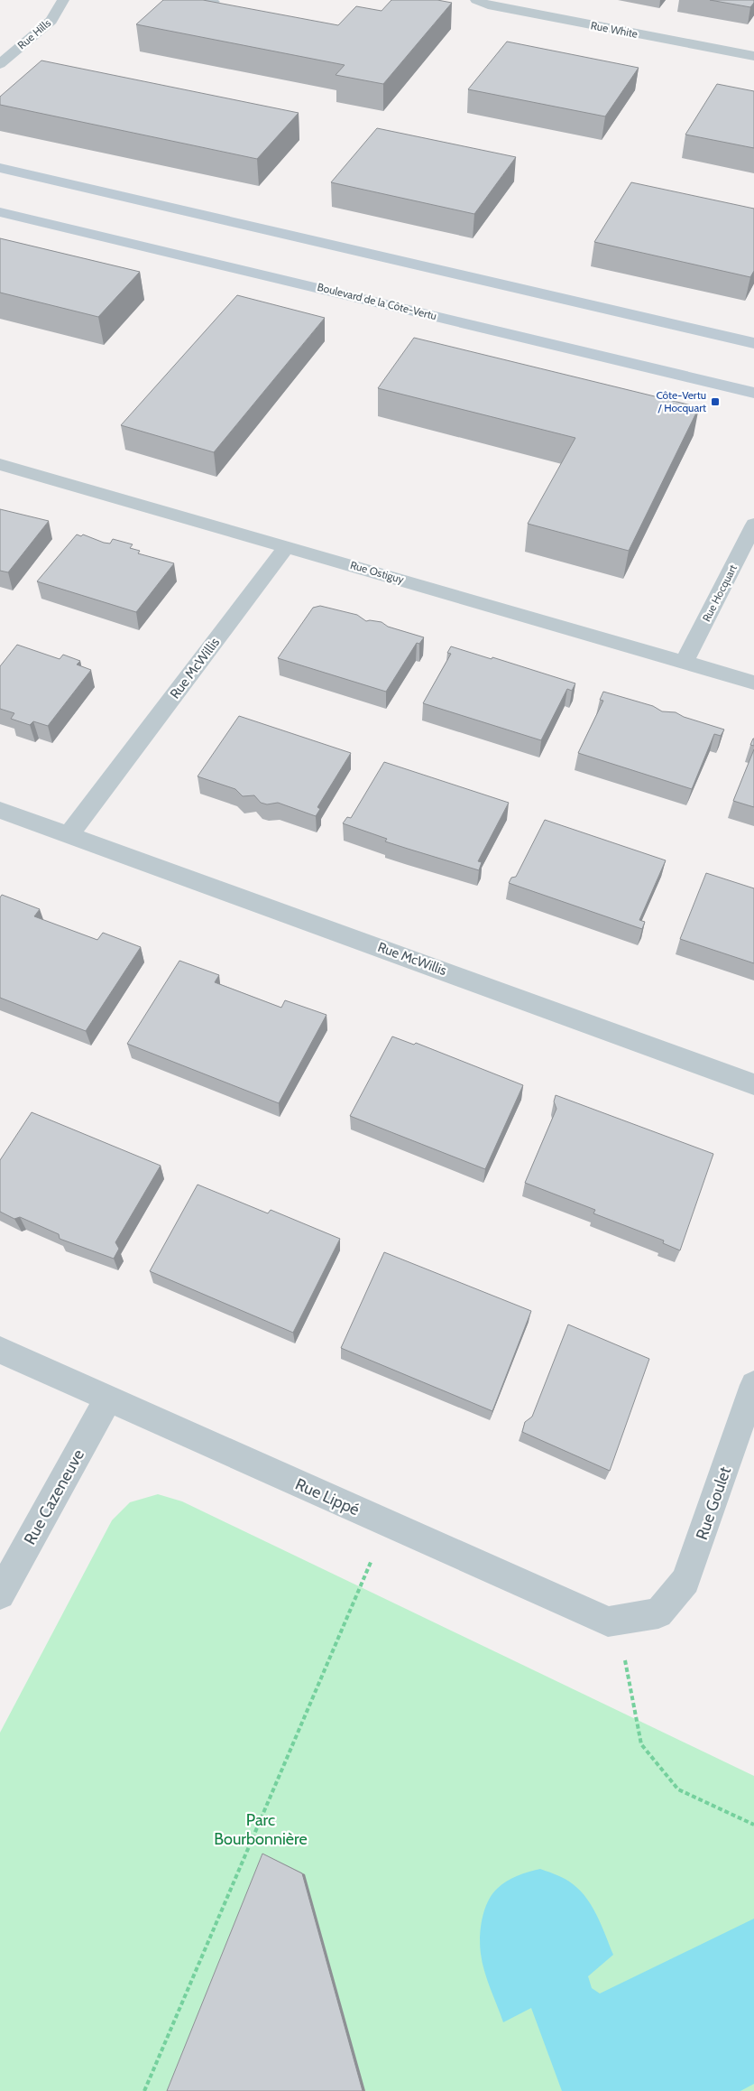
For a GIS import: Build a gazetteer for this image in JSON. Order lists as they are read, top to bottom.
{
  "streets": {
    "main road": ["Boulevard de la Côte-Vertu"],
    "street": [
      "Rue White",
      "Rue Hills",
      "Rue Ostiguy",
      "Rue Hocquart",
      "Rue McWillis",
      "Rue Cazeneuve",
      "Rue Lippé",
      "Rue Goulet"
    ]
  },
  "crossings": [
    ["Rue Ostiguy", "Rue Hocquart"],
    ["Rue Ostiguy", "Rue McWillis"],
    ["Rue Cazeneuve", "Rue Lippé"],
    ["Rue Lippé", "Rue Goulet"]
  ],
  "parks": ["Parc Bourbonnière"],
  "places": {
    "transit": ["Côte-Vertu / Hocquart"]
  }
}
